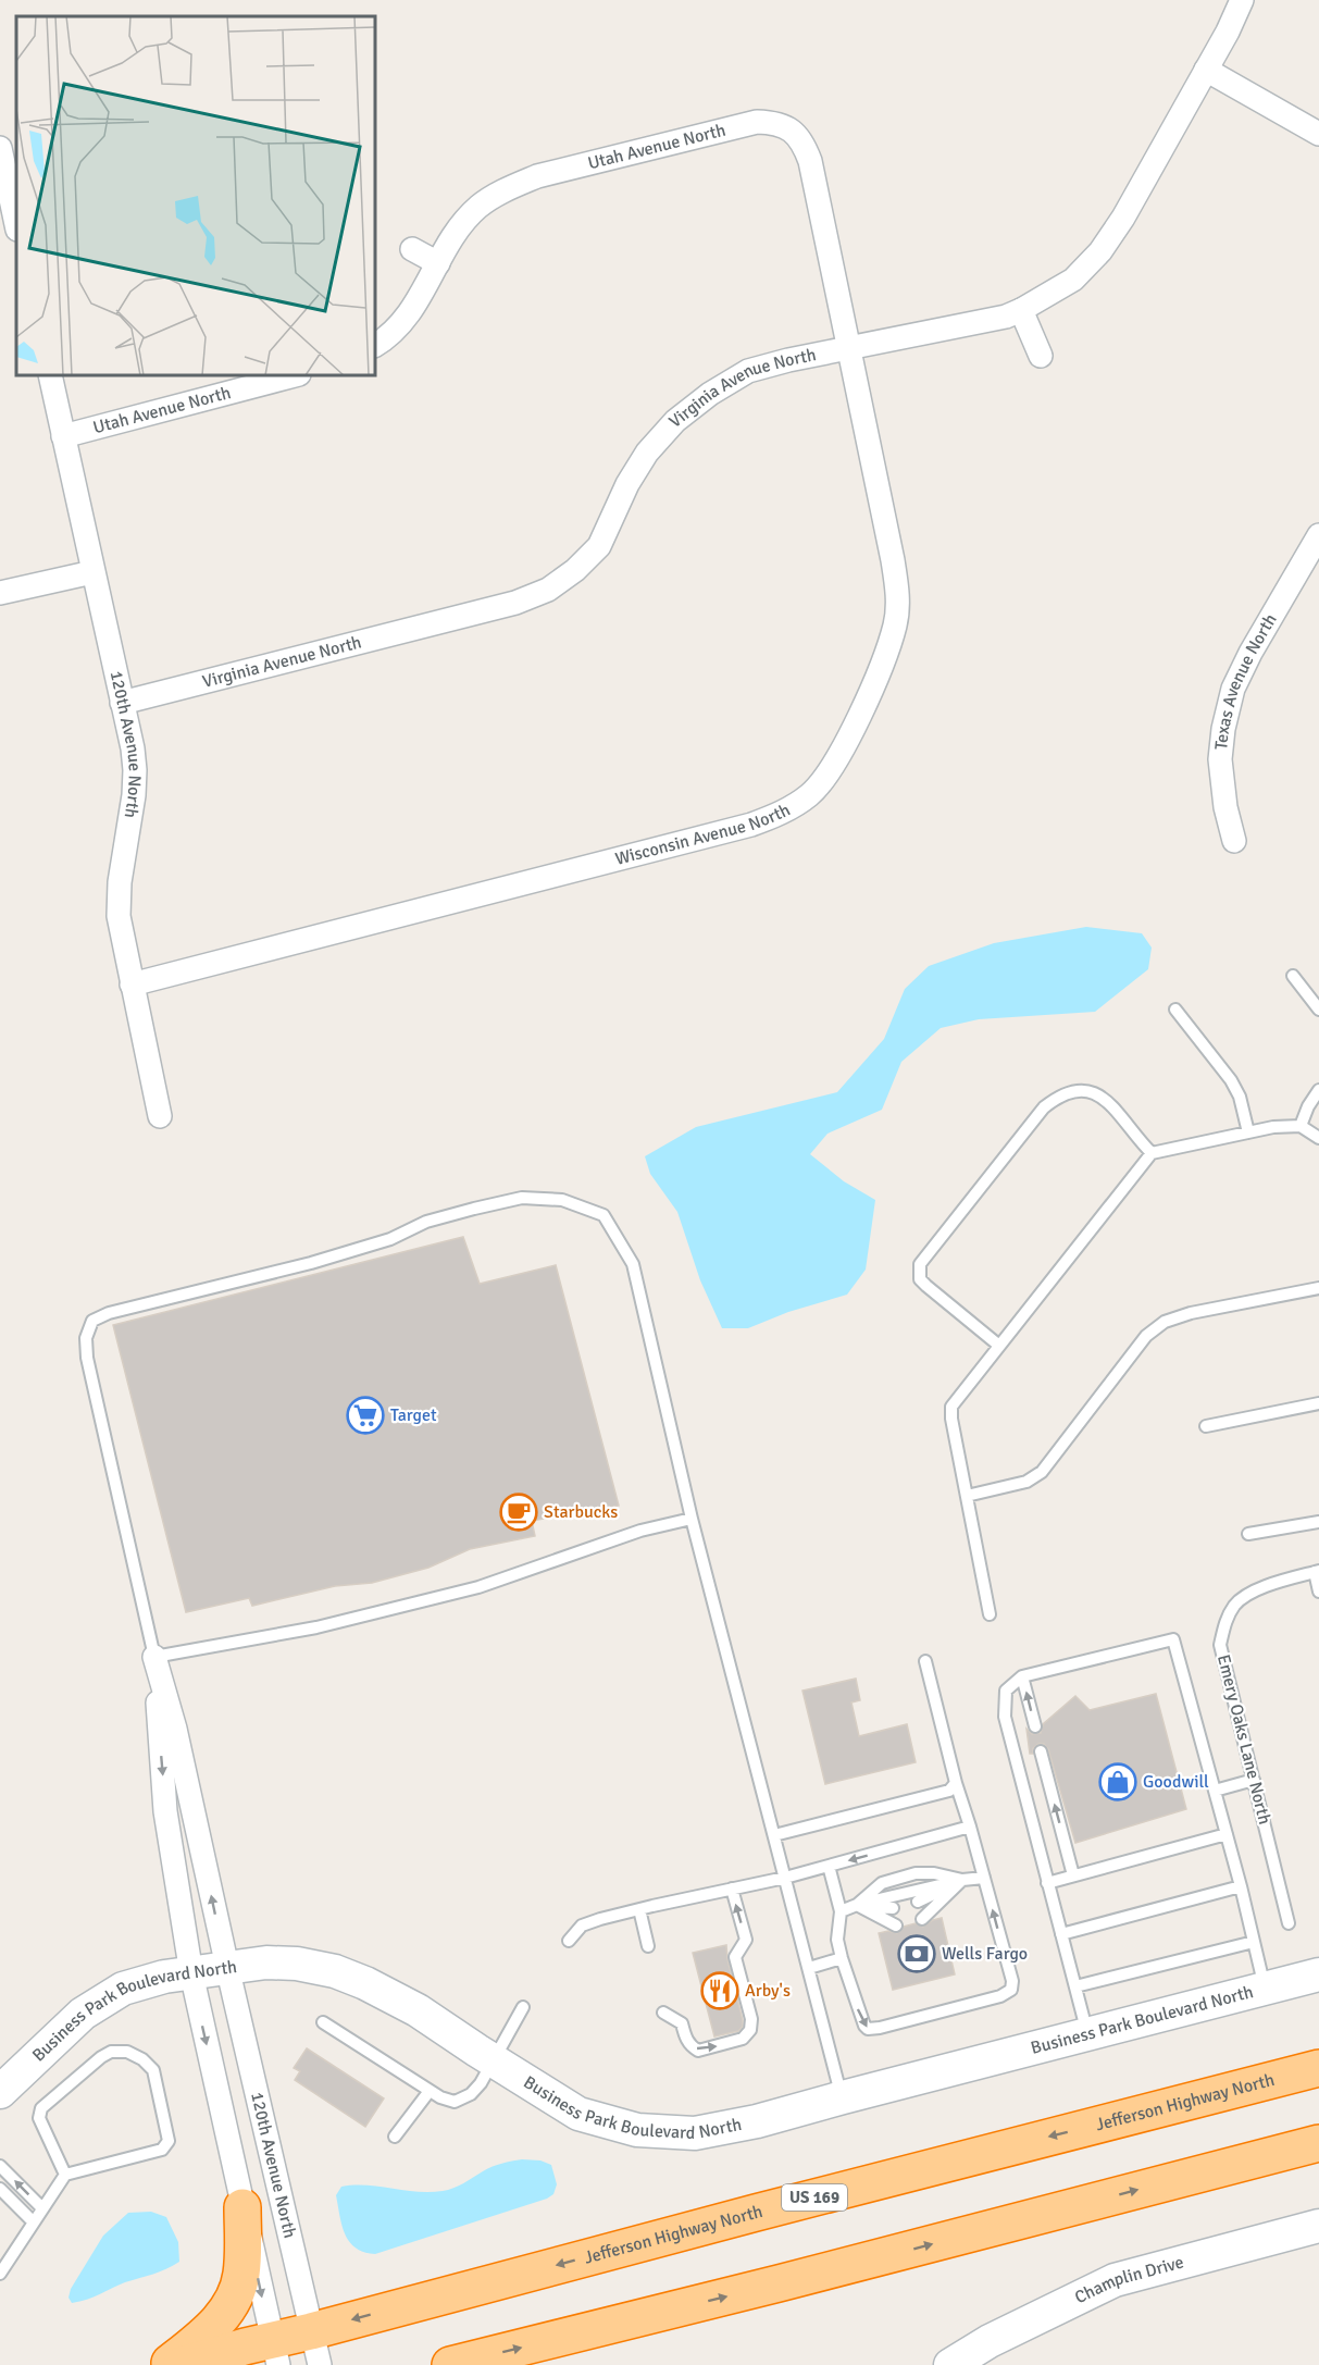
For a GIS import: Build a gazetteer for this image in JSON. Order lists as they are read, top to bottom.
{
  "streets": {
    "highway": ["Jefferson Highway North", "US 169"],
    "street": [
      "Utah Avenue North",
      "Virginia Avenue North",
      "Texas Avenue North",
      "120th Avenue North",
      "Wisconsin Avenue North",
      "Business Park Boulevard North",
      "Champlin Drive"
    ],
    "lane": ["Emery Oaks Lane North"]
  },
  "crossings": [
    ["Utah Avenue North", "Virginia Avenue North"],
    ["Utah Avenue North", "120th Avenue North"],
    ["Utah Avenue North", "Wisconsin Avenue North"],
    ["Virginia Avenue North", "120th Avenue North"],
    ["Virginia Avenue North", "Wisconsin Avenue North"],
    ["120th Avenue North", "Wisconsin Avenue North"],
    ["120th Avenue North", "Business Park Boulevard North"],
    ["120th Avenue North", "Jefferson Highway North"]
  ],
  "places": {
    "supermarket": ["Target"],
    "cafe": ["Starbucks"],
    "shop": ["Goodwill"],
    "bank": ["Wells Fargo"],
    "restaurant": ["Arby's"]
  }
}
